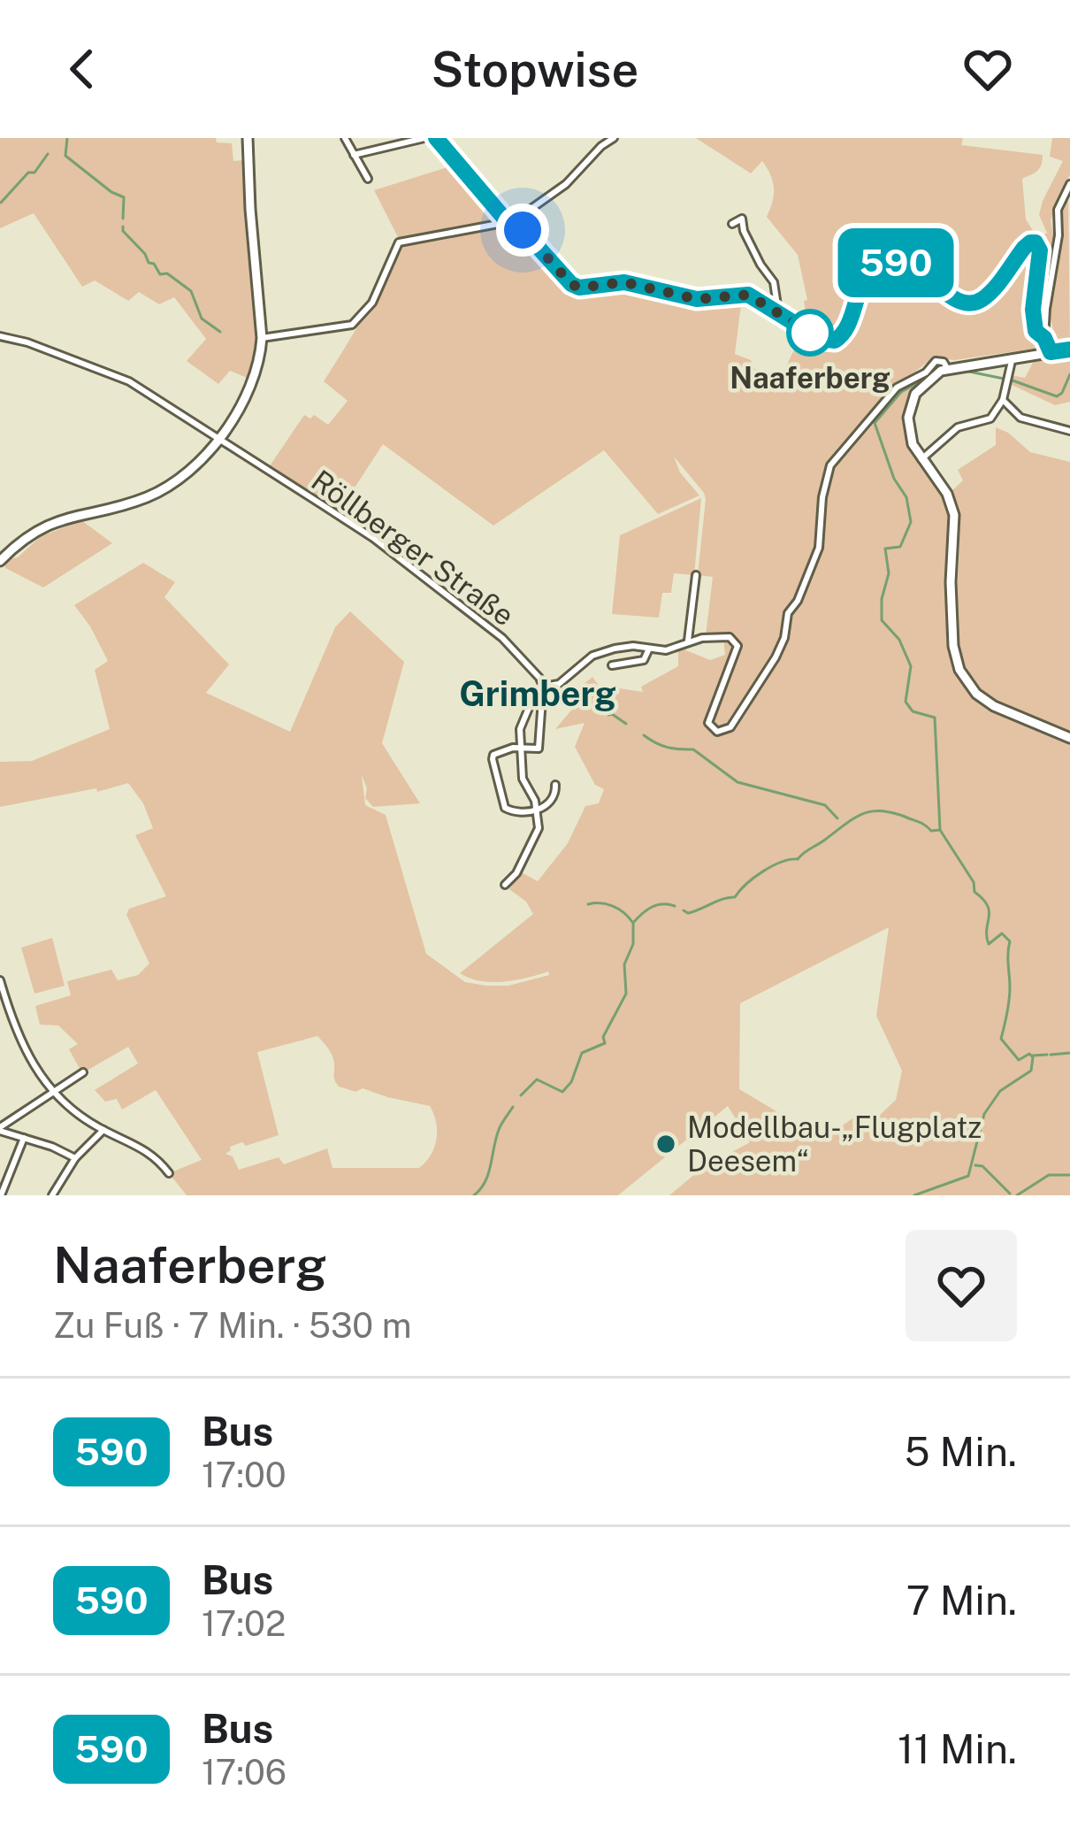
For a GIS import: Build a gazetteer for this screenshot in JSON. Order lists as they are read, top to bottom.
{
  "streets": {
    "street": ["Röllberger Straße"]
  },
  "districts": ["Grimberg"],
  "places": ["Naaferberg", "Modellbau-„Flugplatz Deesem“"],
  "lines": ["bus line 590"],
  "page": {
    "header": "Stopwise",
    "on_map": "590",
    "heading": ["Naaferberg", "Zu Fuß · 7 Min. · 530 m"],
    "list": [
      {
        "mark": "590",
        "name": "Bus",
        "note": "17:00",
        "value": "5 Min."
      },
      {
        "mark": "590",
        "name": "Bus",
        "note": "17:02",
        "value": "7 Min."
      },
      {
        "mark": "590",
        "name": "Bus",
        "note": "17:06",
        "value": "11 Min."
      }
    ]
  }
}
